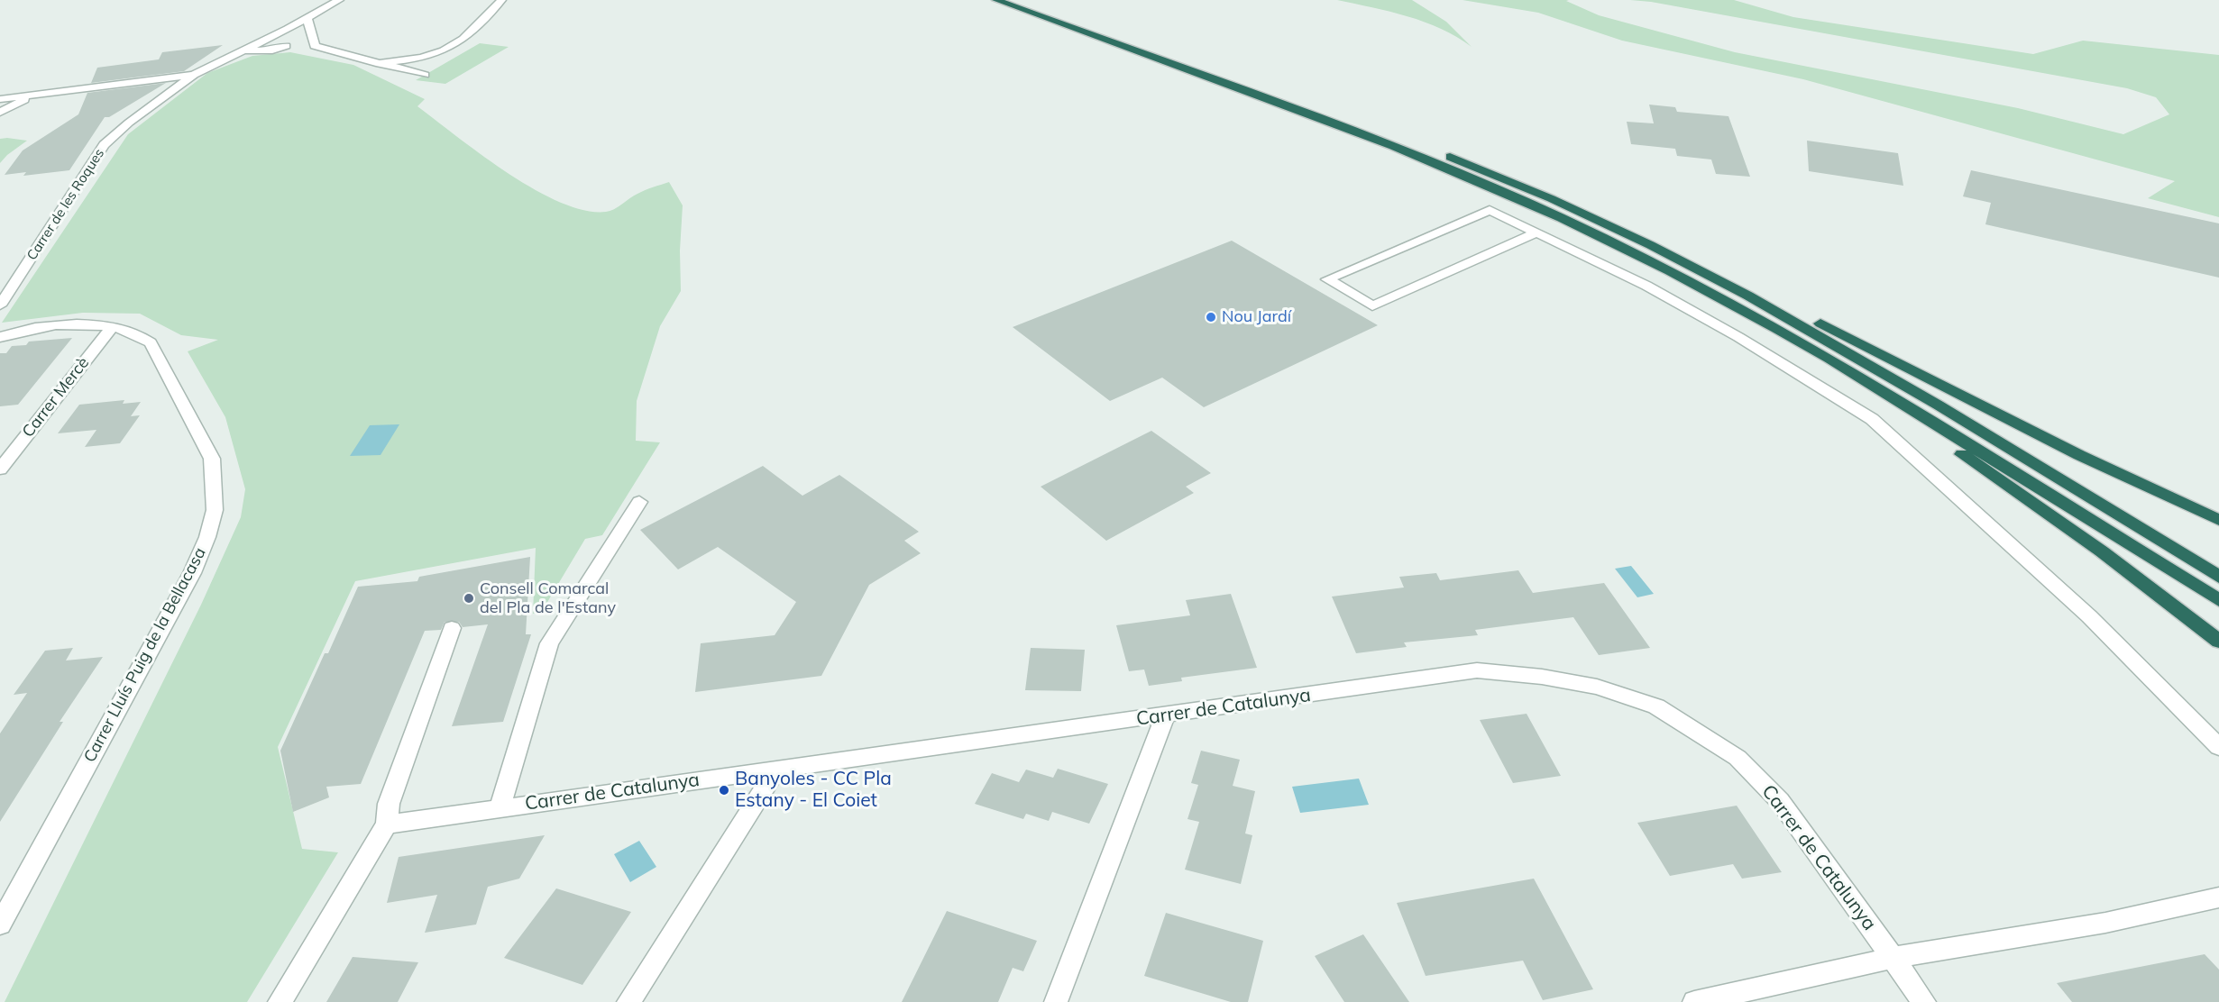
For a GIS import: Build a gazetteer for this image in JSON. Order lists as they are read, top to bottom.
{
  "streets": {
    "street": [
      "Carrer de les Roques",
      "Carrer Mercè",
      "Carrer Lluís Puig de la Bellacasa",
      "Carrer de Catalunya"
    ]
  },
  "crossings": [
    ["Carrer Mercè", "Carrer Lluís Puig de la Bellacasa"]
  ],
  "places": ["Nou Jardí", "Consell Comarcal del Pla de l'Estany", "Banyoles - CC Pla Estany - El Coiet"]
}
